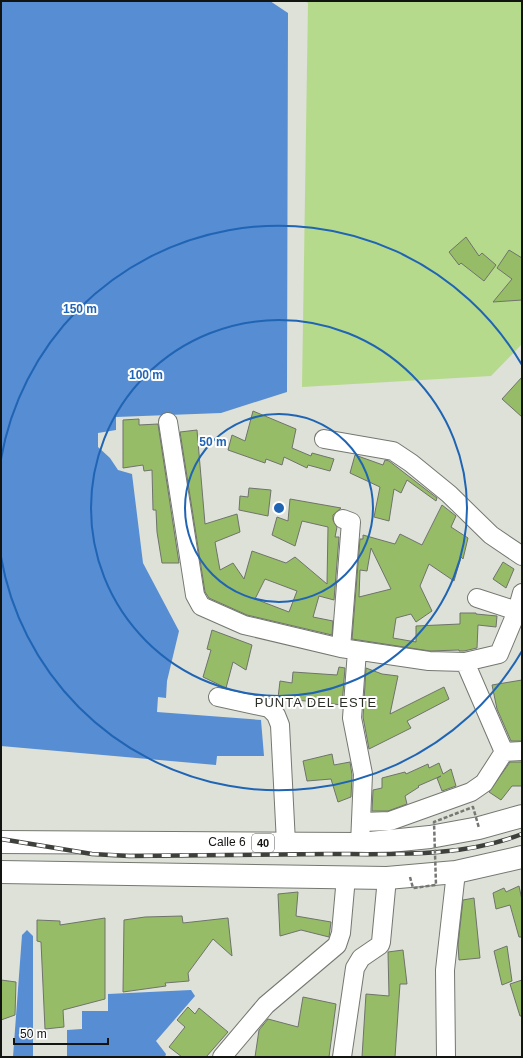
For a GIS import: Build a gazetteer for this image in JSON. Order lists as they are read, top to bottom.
{
  "streets": {
    "highway": ["Calle 6", "40"]
  },
  "districts": ["PUNTA DEL ESTE"],
  "scale_bar": "50 m",
  "rings": ["150 m", "100 m", "50 m"]
}
